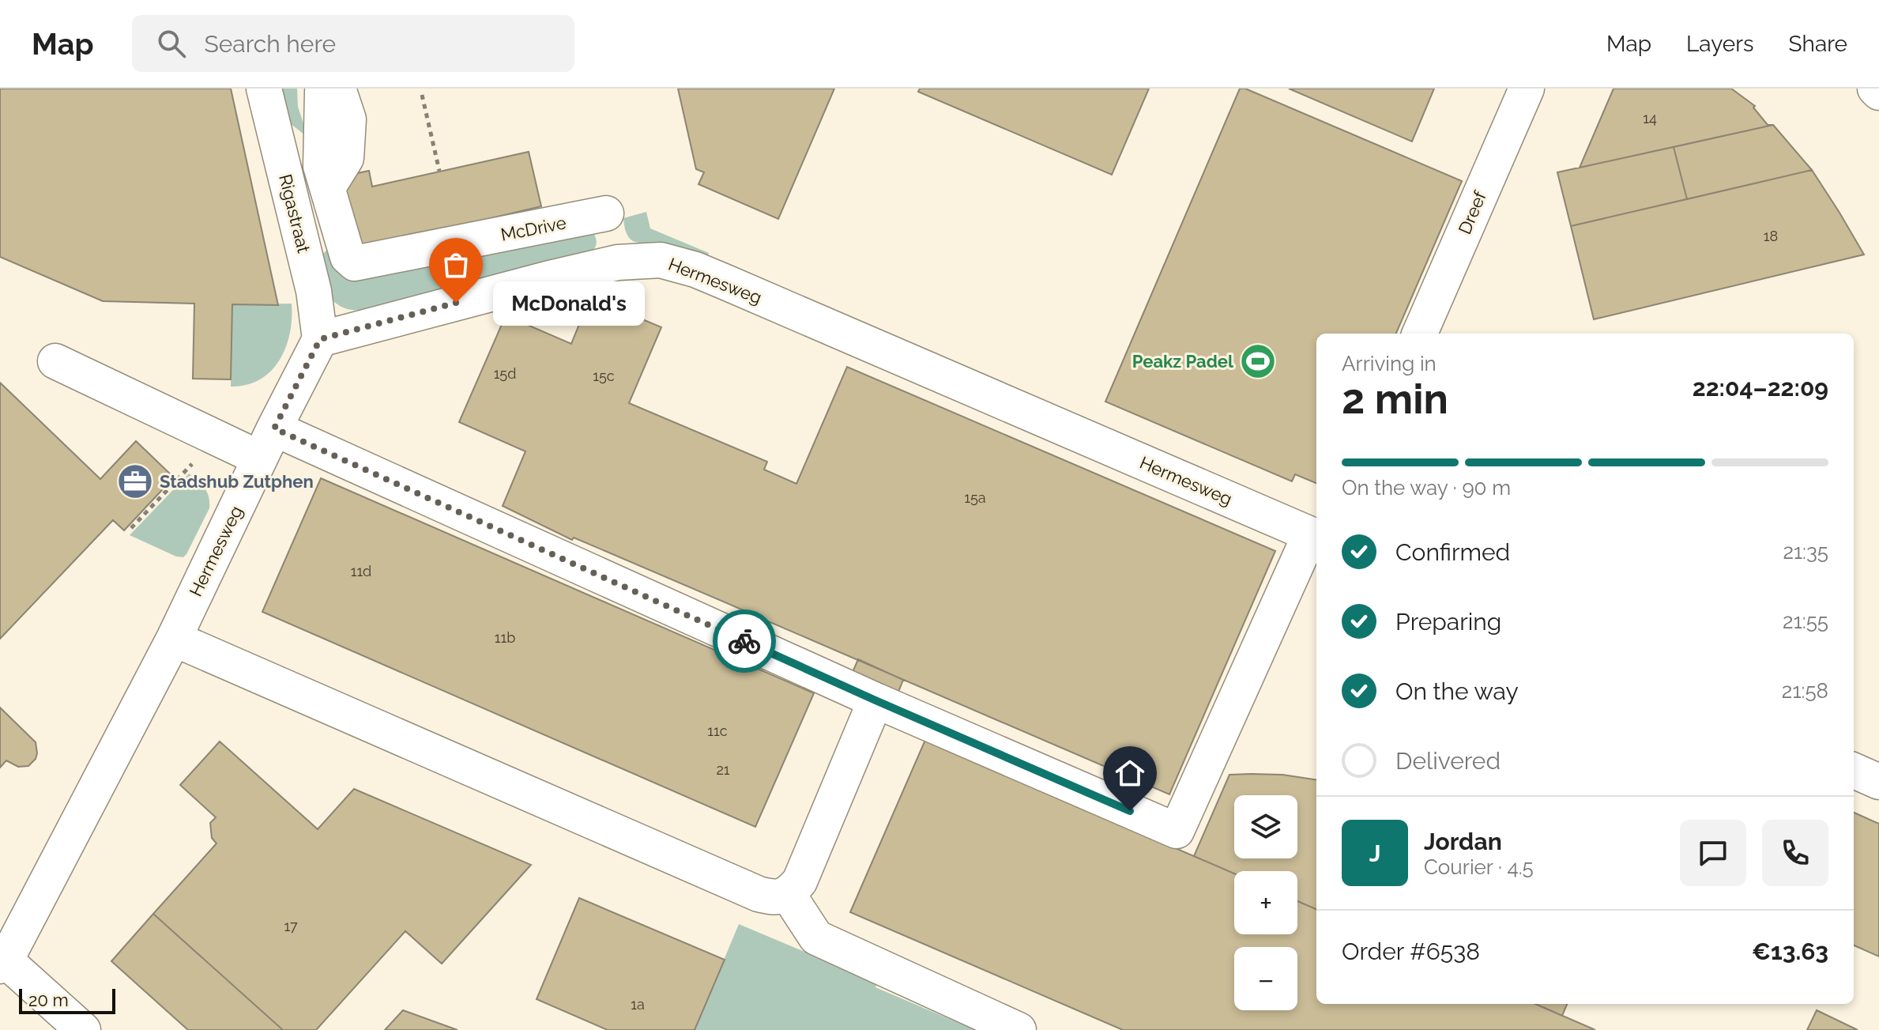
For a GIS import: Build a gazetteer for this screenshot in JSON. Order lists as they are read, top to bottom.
{
  "streets": {
    "street": [
      "Dreef",
      "Rigastraat",
      "McDrive",
      "Hermesweg"
    ]
  },
  "crossings": [
    ["Rigastraat", "Hermesweg"]
  ],
  "places": {
    "other": ["McDonald's"],
    "sports": ["Peakz Padel"],
    "office": ["Stadshub Zutphen"]
  },
  "house_numbers": [
    "14",
    "18",
    "15d",
    "15c",
    "15a",
    "11d",
    "11b",
    "11c",
    "21",
    "17",
    "1a"
  ],
  "scale_bar": "20 m",
  "page": {
    "header": "Map",
    "search": "Search here",
    "nav": ["Map", "Layers", "Share"],
    "bubble": "McDonald's",
    "heading": ["2 min", "Arriving in", "22:04–22:09"],
    "panel": [
      "Jordan",
      "Courier · 4.5",
      "Order #6538",
      "€13.63"
    ],
    "bar": "On the way · 90 m",
    "list": [
      ["Confirmed", "21:35"],
      ["Preparing", "21:55"],
      ["On the way", "21:58"],
      "Delivered"
    ],
    "map_buttons": ["+", "−"],
    "round": "J",
    "scale": "20 m"
  }
}
